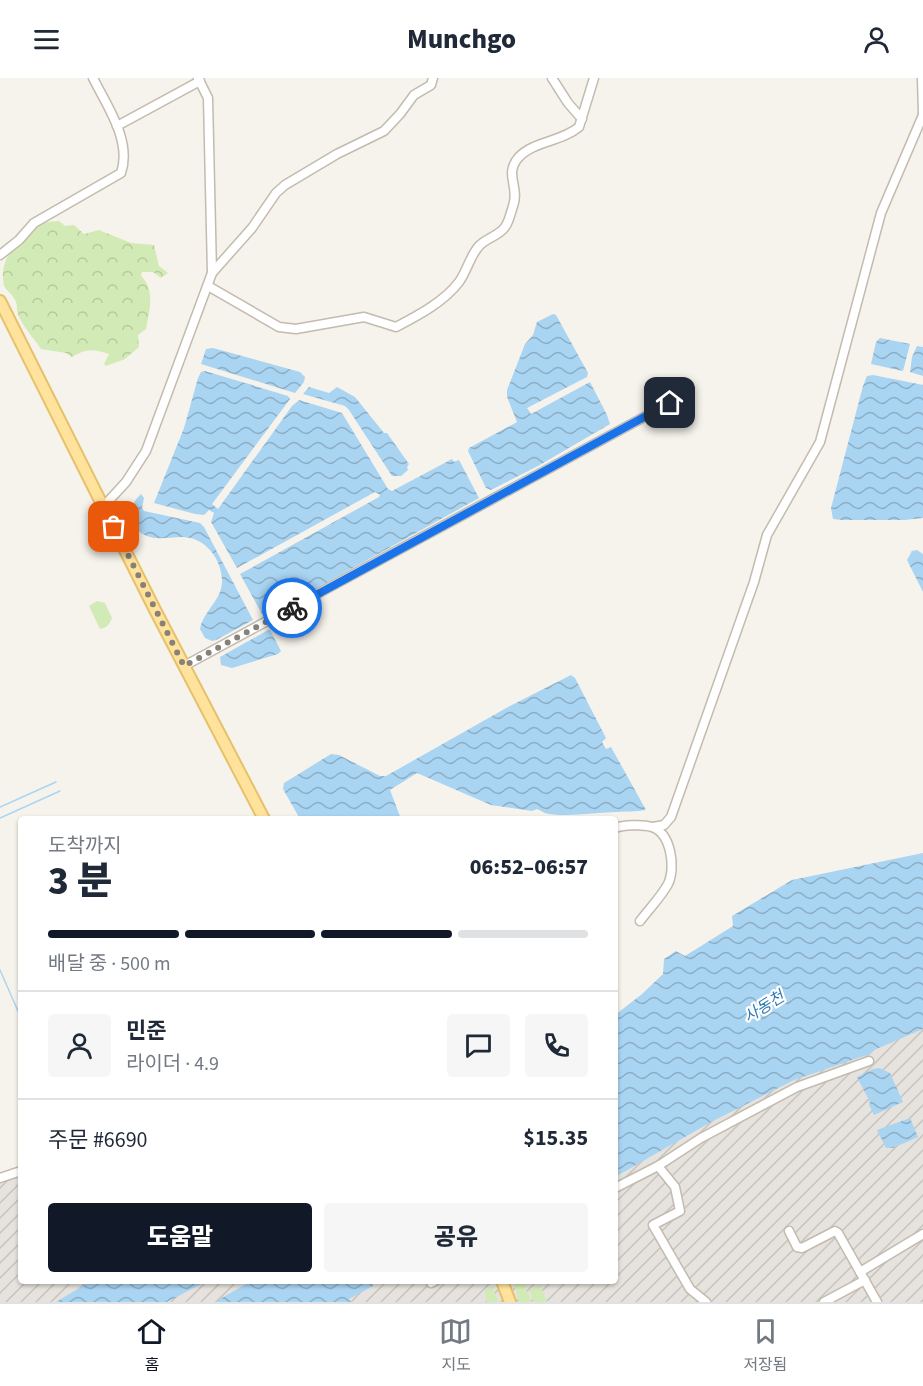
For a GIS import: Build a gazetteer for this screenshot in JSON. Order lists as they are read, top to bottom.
{
  "water": ["사동천"],
  "page": {
    "header": "Munchgo",
    "heading": ["3 분", "도착까지", "06:52–06:57"],
    "panel": [
      "민준",
      "라이더 · 4.9",
      "주문 #6690",
      "$15.35"
    ],
    "bar": "배달 중 · 500 m",
    "buttons": ["도움말", "공유"],
    "tabs": ["홈", "지도", "저장됨"]
  }
}
